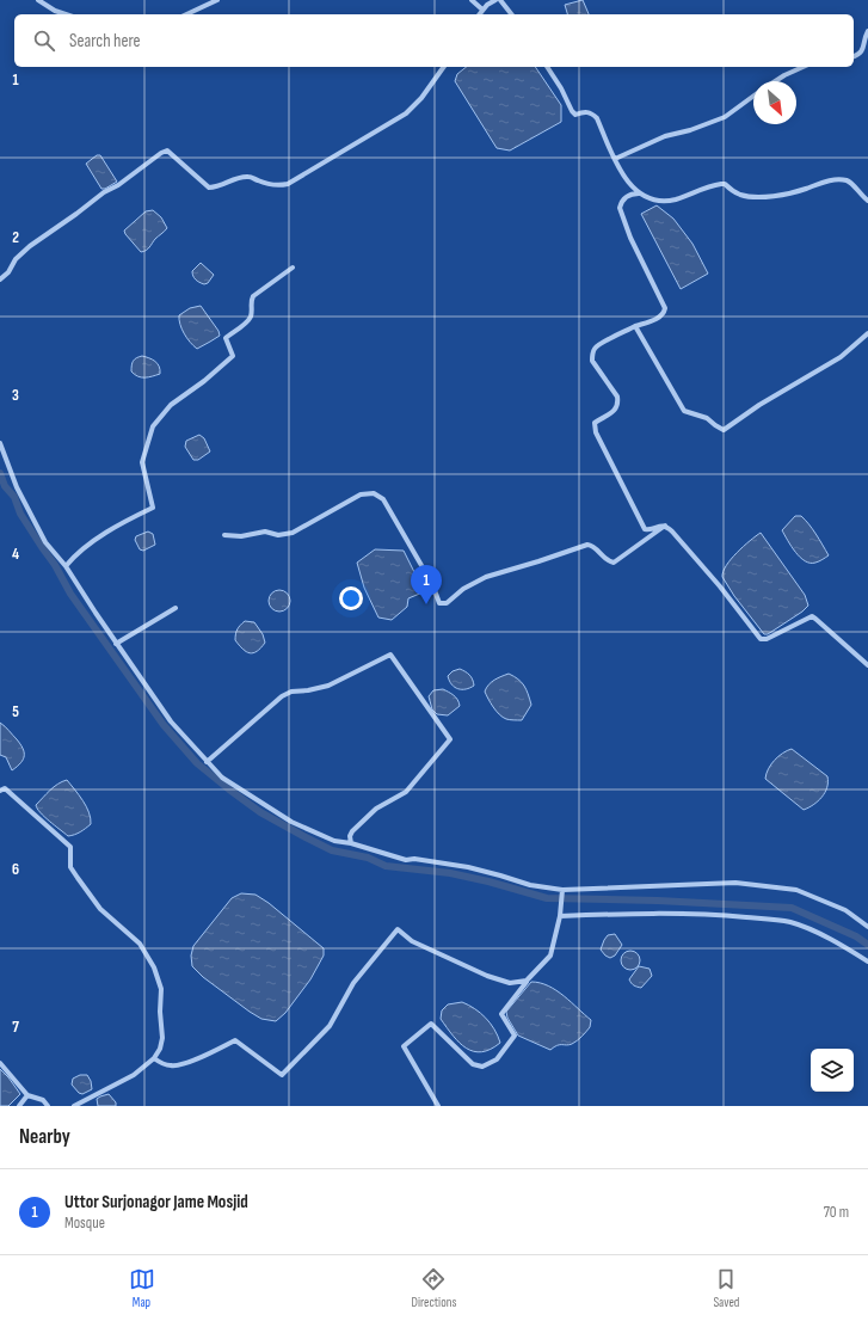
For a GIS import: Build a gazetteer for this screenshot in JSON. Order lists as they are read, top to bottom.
{
  "north": "bottom right",
  "page": {
    "search": "Search here",
    "pins": "1",
    "heading": "Nearby",
    "list": [
      {
        "mark": "1",
        "name": "Uttor Surjonagor Jame Mosjid",
        "note": "Mosque",
        "value": "70 m"
      }
    ],
    "nav": ["Map", "Directions", "Saved"]
  },
  "grid": {
    "rows": [
      "1",
      "2",
      "3",
      "4",
      "5",
      "6",
      "7"
    ]
  }
}
